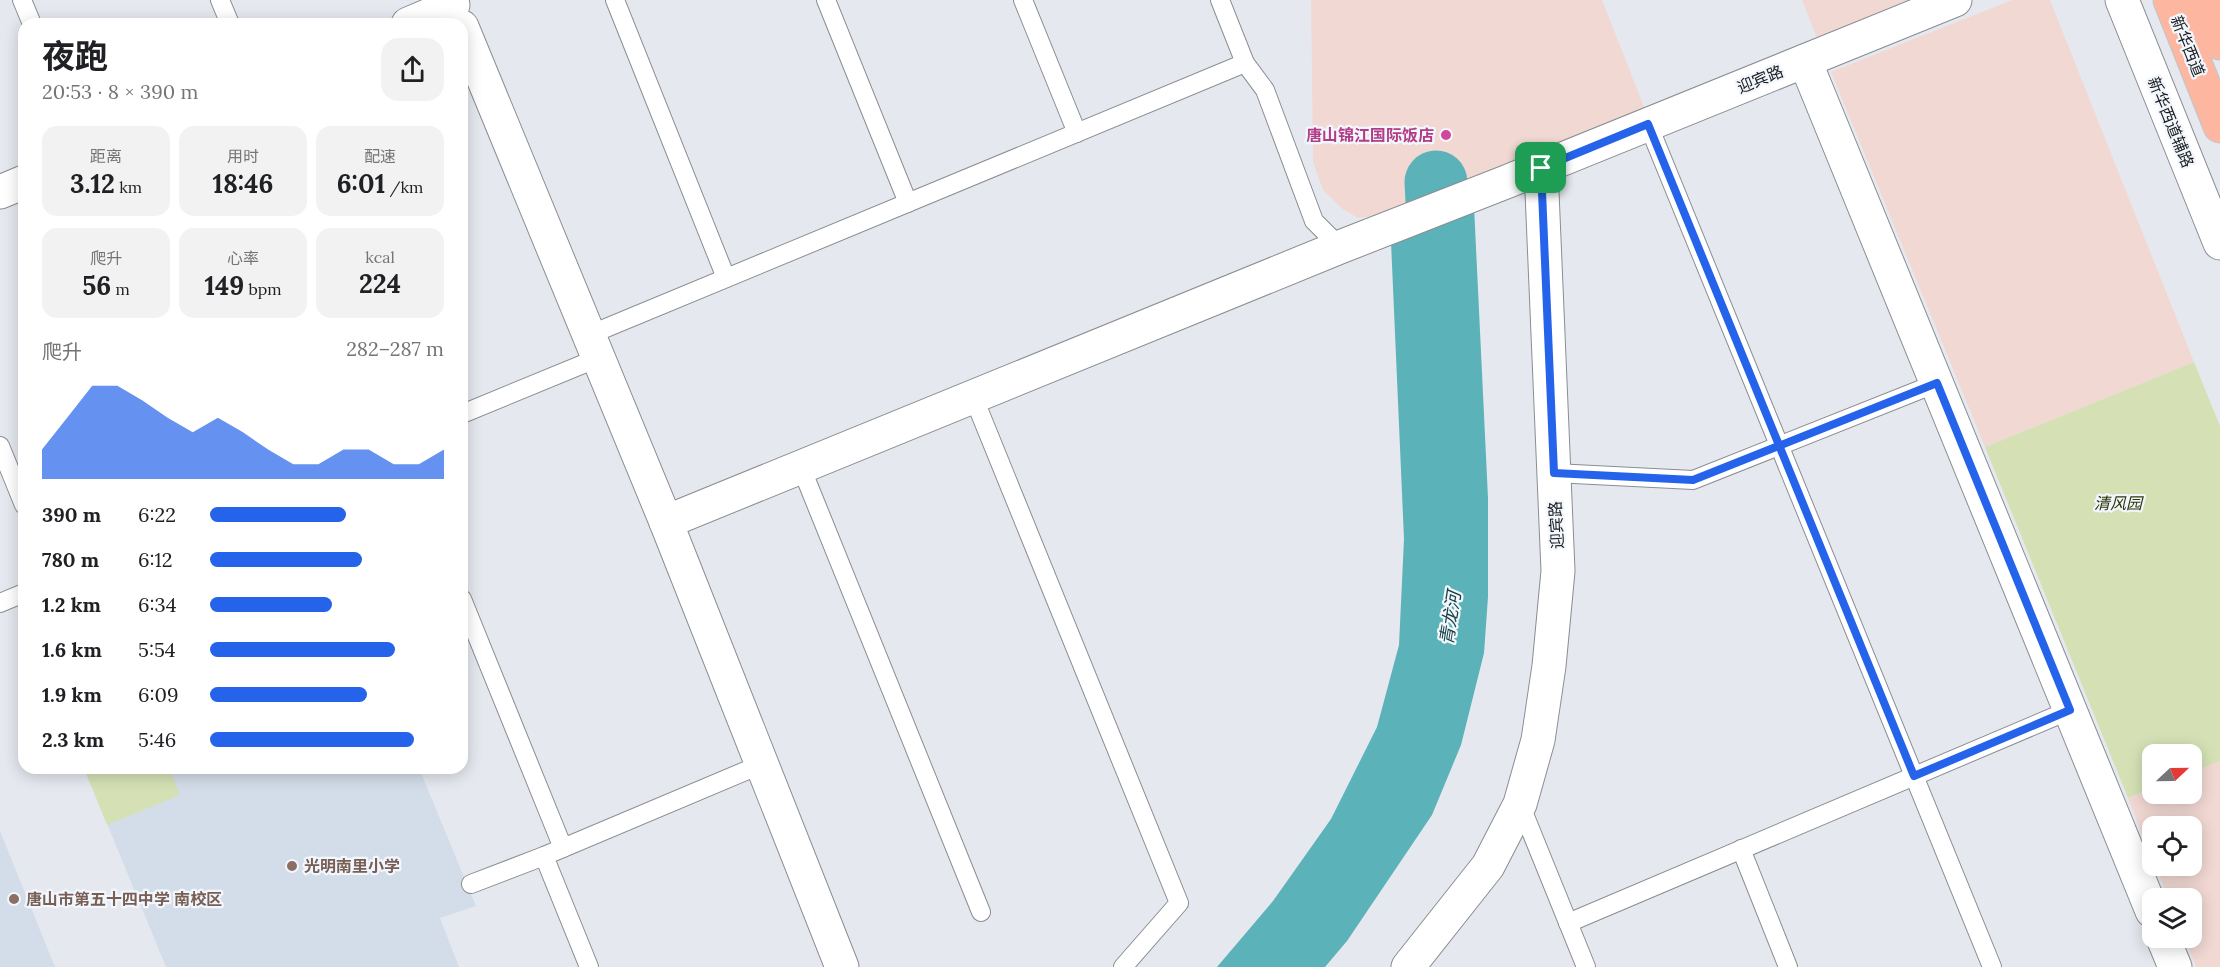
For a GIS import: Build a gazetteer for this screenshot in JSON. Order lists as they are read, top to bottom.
{
  "streets": {
    "main road": ["新华西道"],
    "street": ["迎宾路", "新华西道辅路"]
  },
  "water": ["青龙河"],
  "parks": ["清风园"],
  "places": ["唐山锦江国际饭店", "光明南里小学", "唐山市第五十四中学 南校区"],
  "north": "right",
  "page": {
    "heading": ["夜跑", "20:53 · 8 × 390 m"],
    "stats": [
      ["距离", "3.12 km"],
      ["用时", "18:46"],
      ["配速", "6:01 /km"],
      ["爬升", "56 m"],
      ["心率", "149 bpm"],
      ["kcal", "224"]
    ],
    "chart": ["爬升", "282–287 m"],
    "list": [
      {
        "name": "390 m",
        "note": "6:22"
      },
      {
        "name": "780 m",
        "note": "6:12"
      },
      {
        "name": "1.2 km",
        "note": "6:34"
      },
      {
        "name": "1.6 km",
        "note": "5:54"
      },
      {
        "name": "1.9 km",
        "note": "6:09"
      },
      {
        "name": "2.3 km",
        "note": "5:46"
      }
    ]
  }
}
